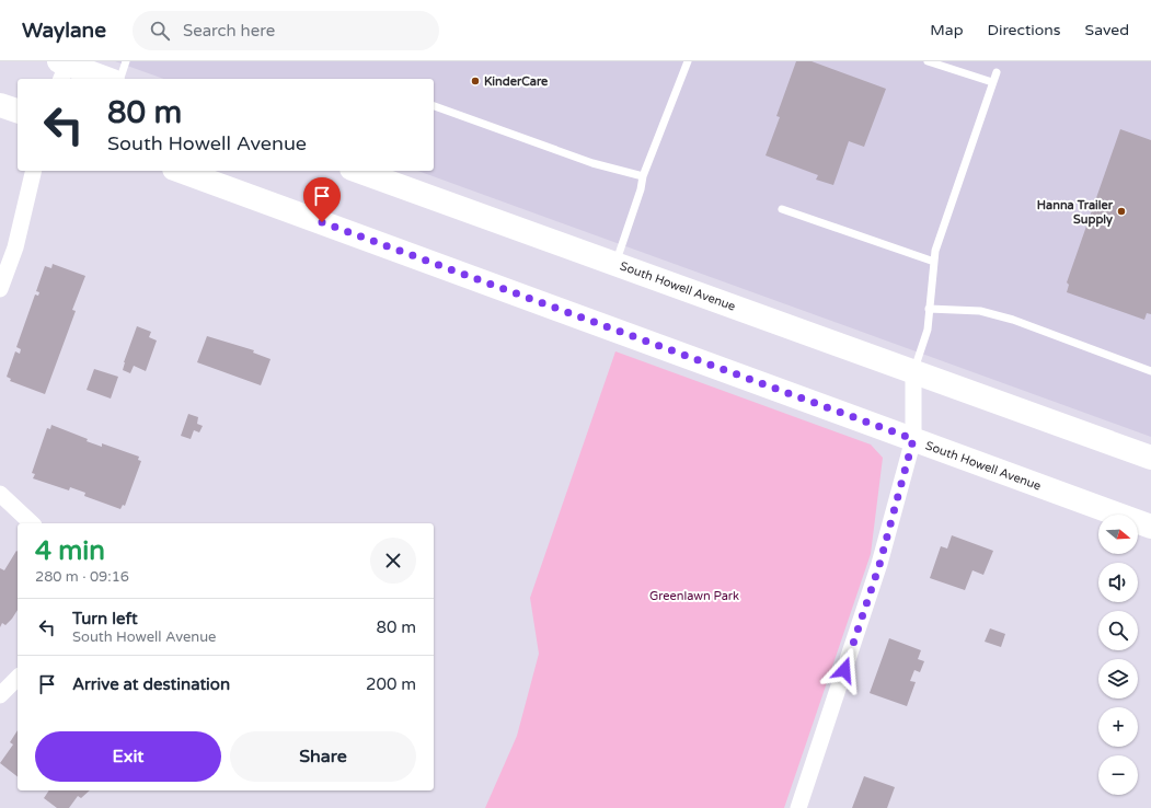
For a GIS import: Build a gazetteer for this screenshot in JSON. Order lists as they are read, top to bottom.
{
  "streets": {
    "main road": ["South Howell Avenue"]
  },
  "parks": ["Greenlawn Park"],
  "places": ["KinderCare", "Hanna Trailer Supply"],
  "north": "right",
  "page": {
    "header": "Waylane",
    "search": "Search here",
    "nav": ["Map", "Directions", "Saved"],
    "turn": ["80 m", "South Howell Avenue"],
    "map_buttons": ["+", "−"],
    "heading": ["4 min", "280 m · 09:16"],
    "list": [
      {
        "name": "Turn left",
        "note": "South Howell Avenue",
        "value": "80 m"
      },
      {
        "name": "Arrive at destination",
        "value": "200 m"
      }
    ],
    "buttons": ["Exit", "Share"]
  }
}
